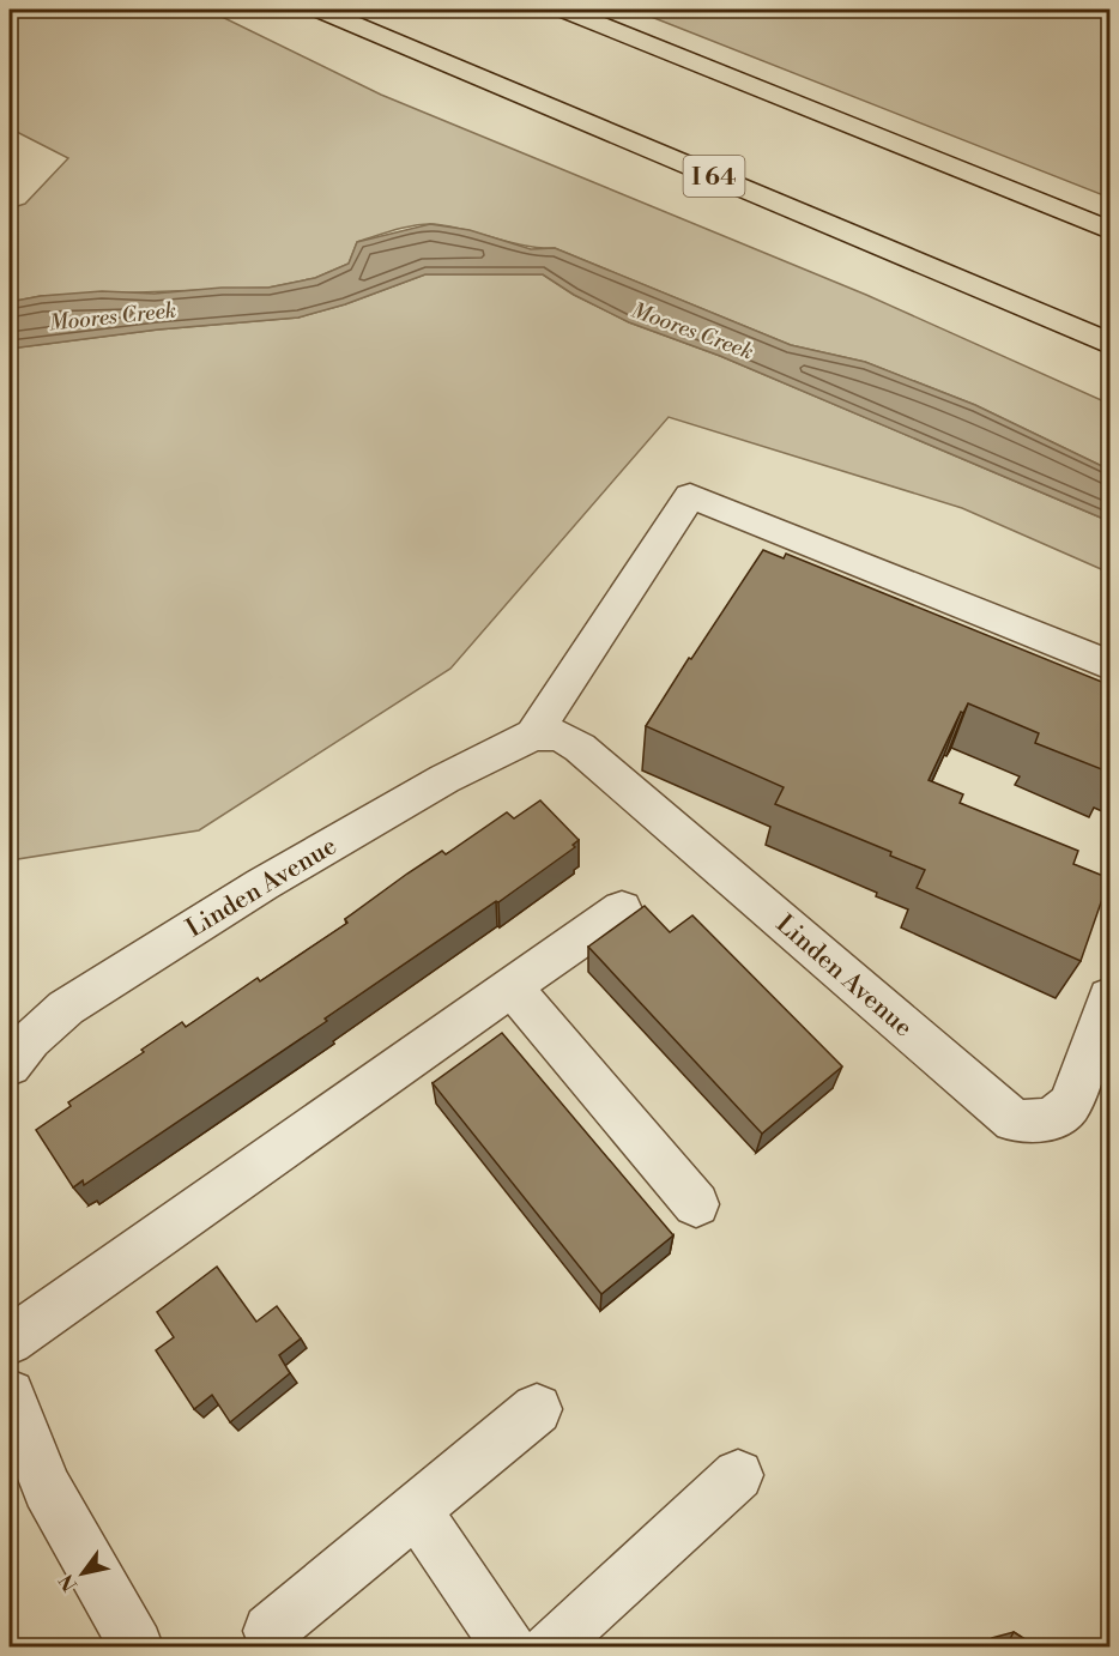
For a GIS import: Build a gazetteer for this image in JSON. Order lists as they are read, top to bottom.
{
  "streets": {
    "highway": ["I 64"],
    "street": ["Linden Avenue"]
  },
  "water": ["Moores Creek"],
  "north": "bottom left"
}
